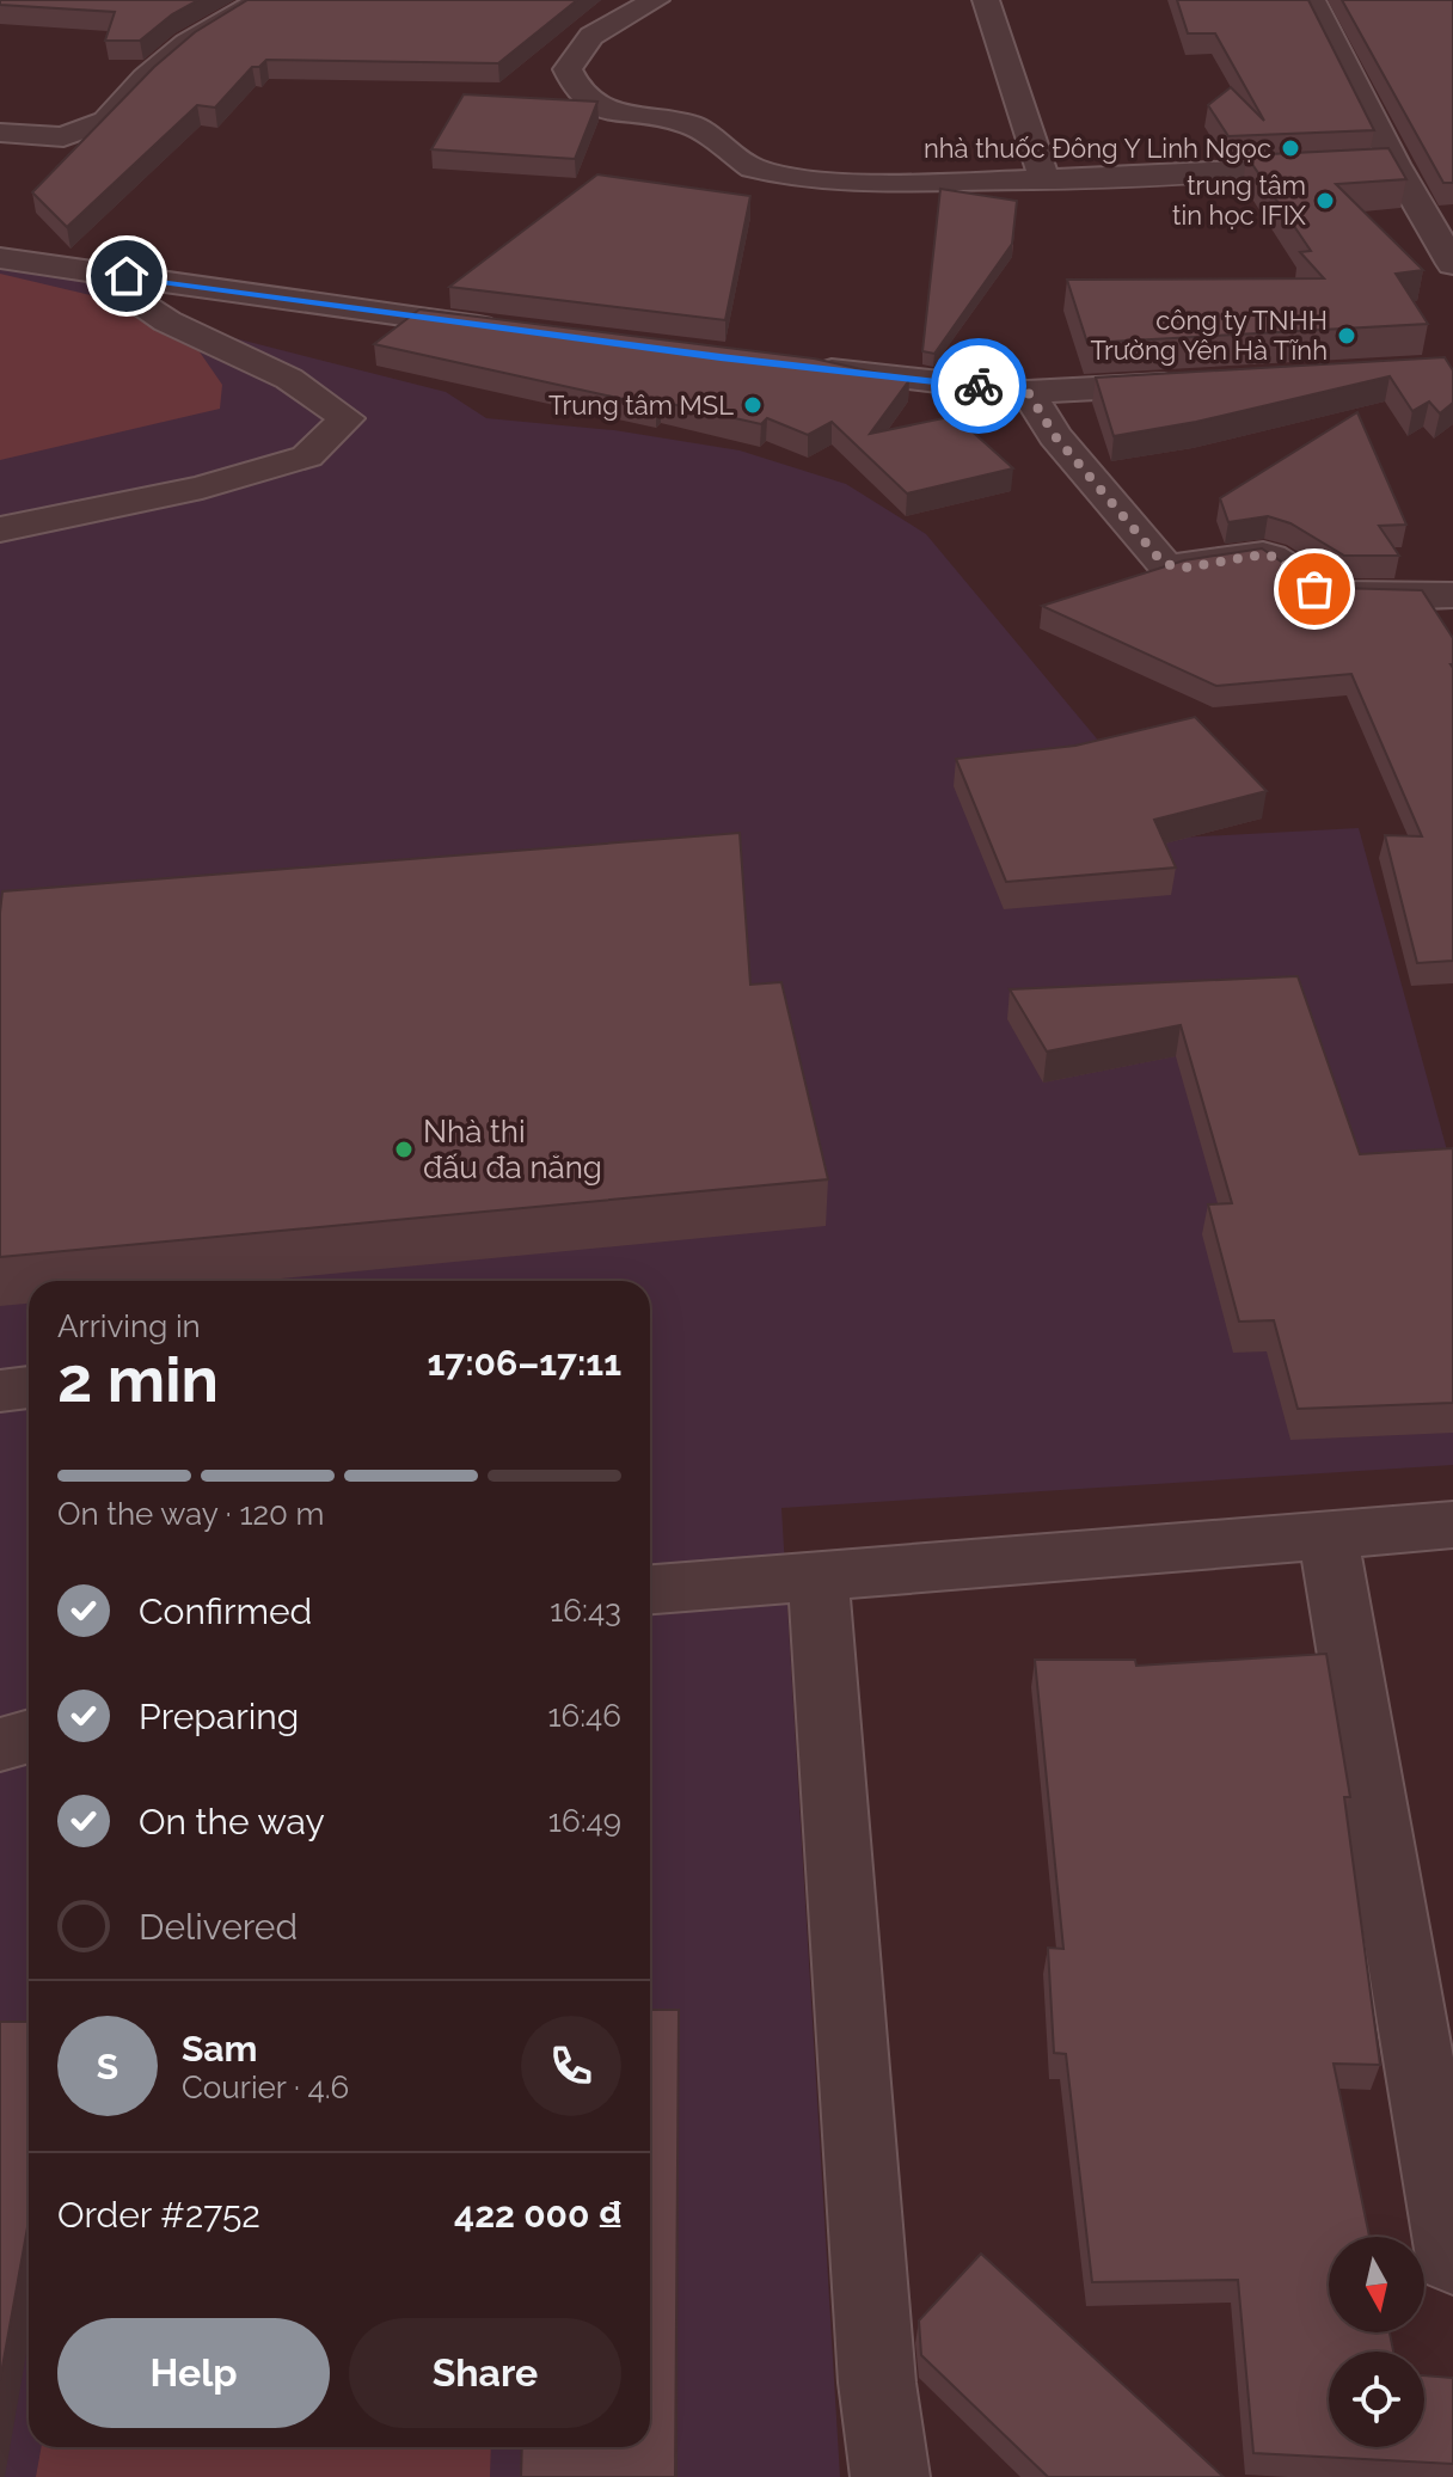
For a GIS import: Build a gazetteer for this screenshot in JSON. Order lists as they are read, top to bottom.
{
  "places": [
    "nhà thuốc Đông Y Linh Ngọc",
    "trung tâm tin học IFIX",
    "công ty TNHH Trường Yên Hà Tĩnh",
    "Trung tâm MSL",
    "Nhà thi đấu đa năng"
  ],
  "north": "bottom",
  "page": {
    "heading": ["2 min", "Arriving in", "17:06–17:11"],
    "panel": [
      "Sam",
      "Courier · 4.6",
      "Order #2752",
      "422 000 ₫"
    ],
    "bar": "On the way · 120 m",
    "list": [
      ["Confirmed", "16:43"],
      ["Preparing", "16:46"],
      ["On the way", "16:49"],
      "Delivered"
    ],
    "round": "S",
    "buttons": ["Help", "Share"]
  }
}
